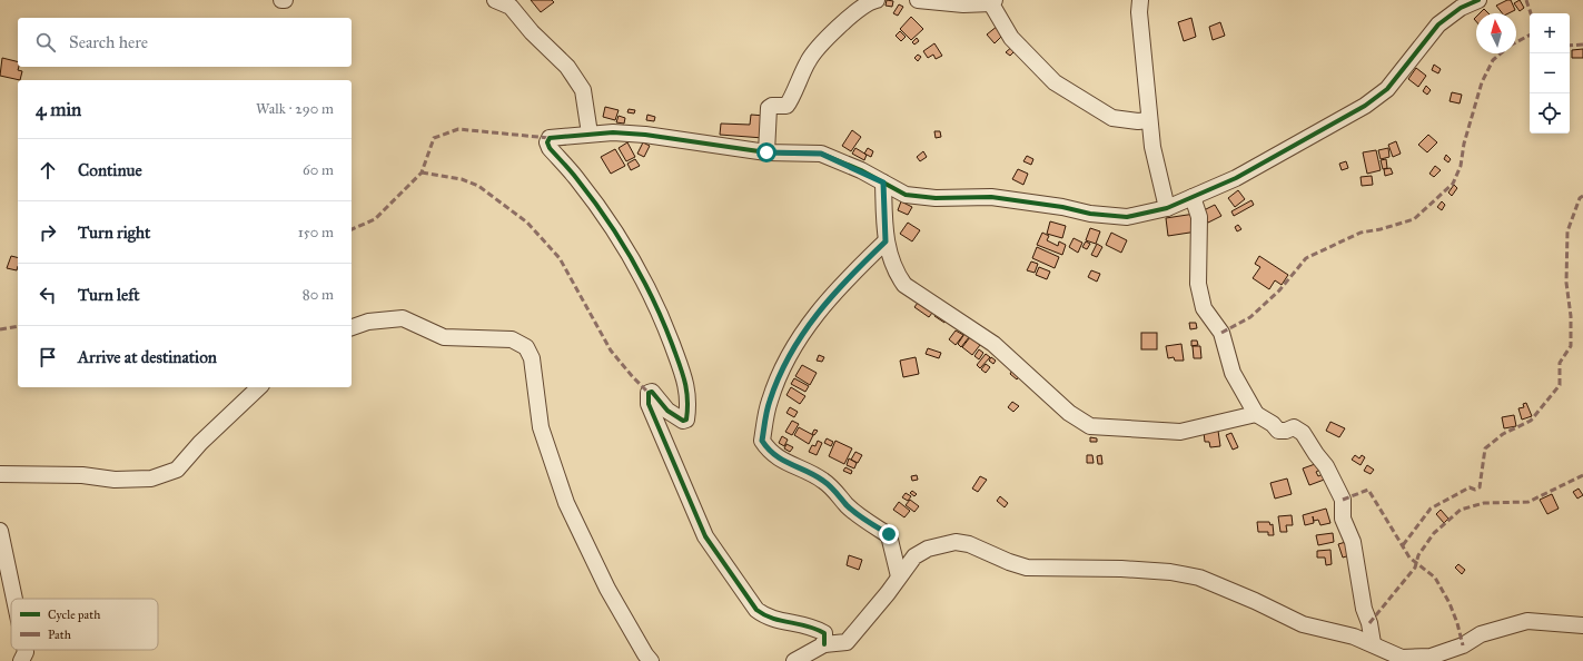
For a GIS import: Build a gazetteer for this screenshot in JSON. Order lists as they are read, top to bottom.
{
  "legend": ["Cycle path", "Path"],
  "north": "top",
  "page": {
    "map_buttons": ["+", "−"],
    "search": "Search here",
    "heading": ["4 min", "Walk · 290 m"],
    "list": [
      ["Continue", "60 m"],
      ["Turn right", "150 m"],
      ["Turn left", "80 m"],
      "Arrive at destination"
    ]
  }
}
